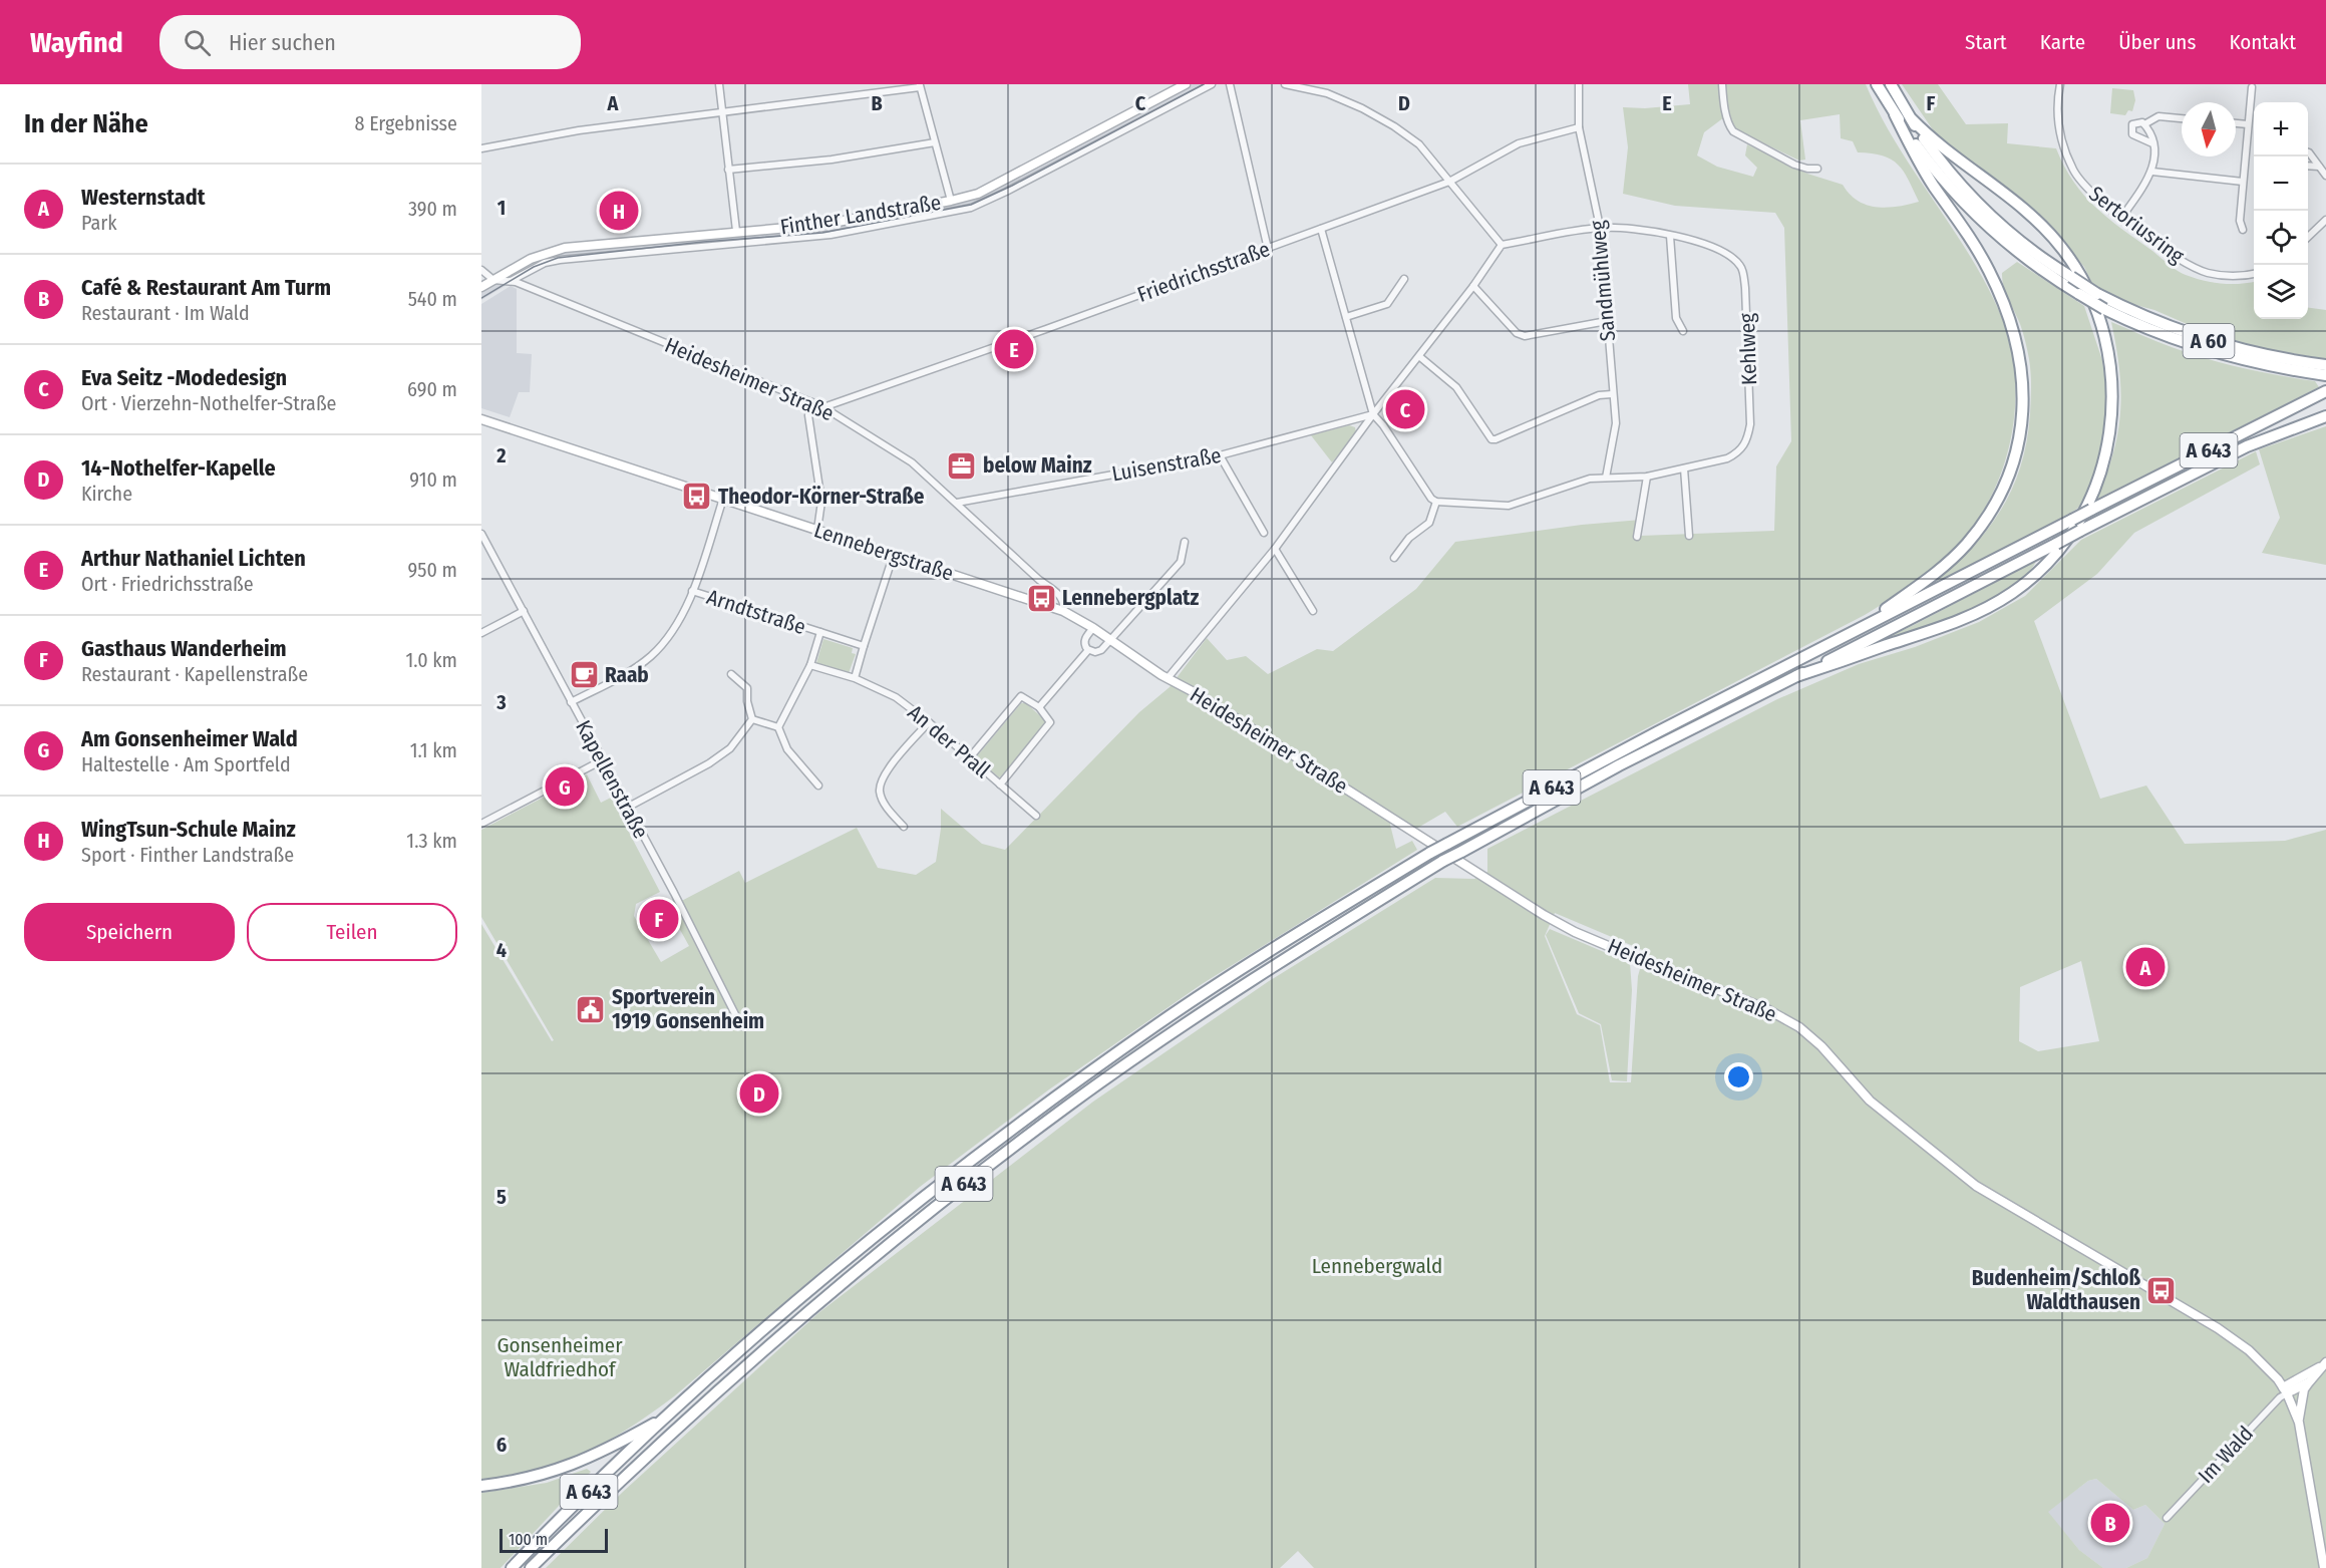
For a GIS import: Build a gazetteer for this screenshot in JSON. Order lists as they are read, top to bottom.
{
  "streets": {
    "highway": ["A 60", "A 643"],
    "main road": ["Finther Landstraße", "Heidesheimer Straße", "Lennebergstraße"],
    "street": [
      "Sertoriusring",
      "Friedrichsstraße",
      "Sandmühlweg",
      "Kehlweg",
      "Luisenstraße",
      "Arndtstraße",
      "An der Prall",
      "Kapellenstraße",
      "Im Wald"
    ]
  },
  "crossings": [
    ["Finther Landstraße", "Heidesheimer Straße"],
    ["Friedrichsstraße", "Sandmühlweg"],
    ["Friedrichsstraße", "Heidesheimer Straße"],
    ["Sandmühlweg", "Kehlweg"],
    ["Heidesheimer Straße", "Luisenstraße"],
    ["Heidesheimer Straße", "Lennebergstraße"],
    ["Heidesheimer Straße", "Im Wald"]
  ],
  "parks": ["Lennebergwald", "Gonsenheimer Waldfriedhof"],
  "places": {
    "office": ["below Mainz"],
    "bus stop": ["Theodor-Körner-Straße", "Lennebergplatz", "Budenheim/Schloß Waldthausen"],
    "cafe": ["Raab"],
    "public building": ["Sportverein 1919 Gonsenheim"]
  },
  "scale_bar": "100 m",
  "north": "bottom",
  "page": {
    "header": "Wayfind",
    "search": "Hier suchen",
    "nav": [
      "Start",
      "Karte",
      "Über uns",
      "Kontakt"
    ],
    "heading": ["In der Nähe", "8 Ergebnisse"],
    "map_buttons": ["+", "−"],
    "list": [
      {
        "mark": "A",
        "name": "Westernstadt",
        "note": "Park",
        "value": "390 m"
      },
      {
        "mark": "B",
        "name": "Café & Restaurant Am Turm",
        "note": "Restaurant · Im Wald",
        "value": "540 m"
      },
      {
        "mark": "C",
        "name": "Eva Seitz -Modedesign",
        "note": "Ort · Vierzehn-Nothelfer-Straße",
        "value": "690 m"
      },
      {
        "mark": "D",
        "name": "14-Nothelfer-Kapelle",
        "note": "Kirche",
        "value": "910 m"
      },
      {
        "mark": "E",
        "name": "Arthur Nathaniel Lichten",
        "note": "Ort · Friedrichsstraße",
        "value": "950 m"
      },
      {
        "mark": "F",
        "name": "Gasthaus Wanderheim",
        "note": "Restaurant · Kapellenstraße",
        "value": "1.0 km"
      },
      {
        "mark": "G",
        "name": "Am Gonsenheimer Wald",
        "note": "Haltestelle · Am Sportfeld",
        "value": "1.1 km"
      },
      {
        "mark": "H",
        "name": "WingTsun-Schule Mainz",
        "note": "Sport · Finther Landstraße",
        "value": "1.3 km"
      }
    ],
    "pins": [
      "H",
      "E",
      "C",
      "G",
      "F",
      "A",
      "D",
      "B"
    ],
    "buttons": ["Speichern", "Teilen"],
    "scale": "100 m"
  },
  "grid": {
    "columns": [
      "A",
      "B",
      "C",
      "D",
      "E",
      "F"
    ],
    "rows": [
      "1",
      "2",
      "3",
      "4",
      "5",
      "6"
    ]
  }
}
